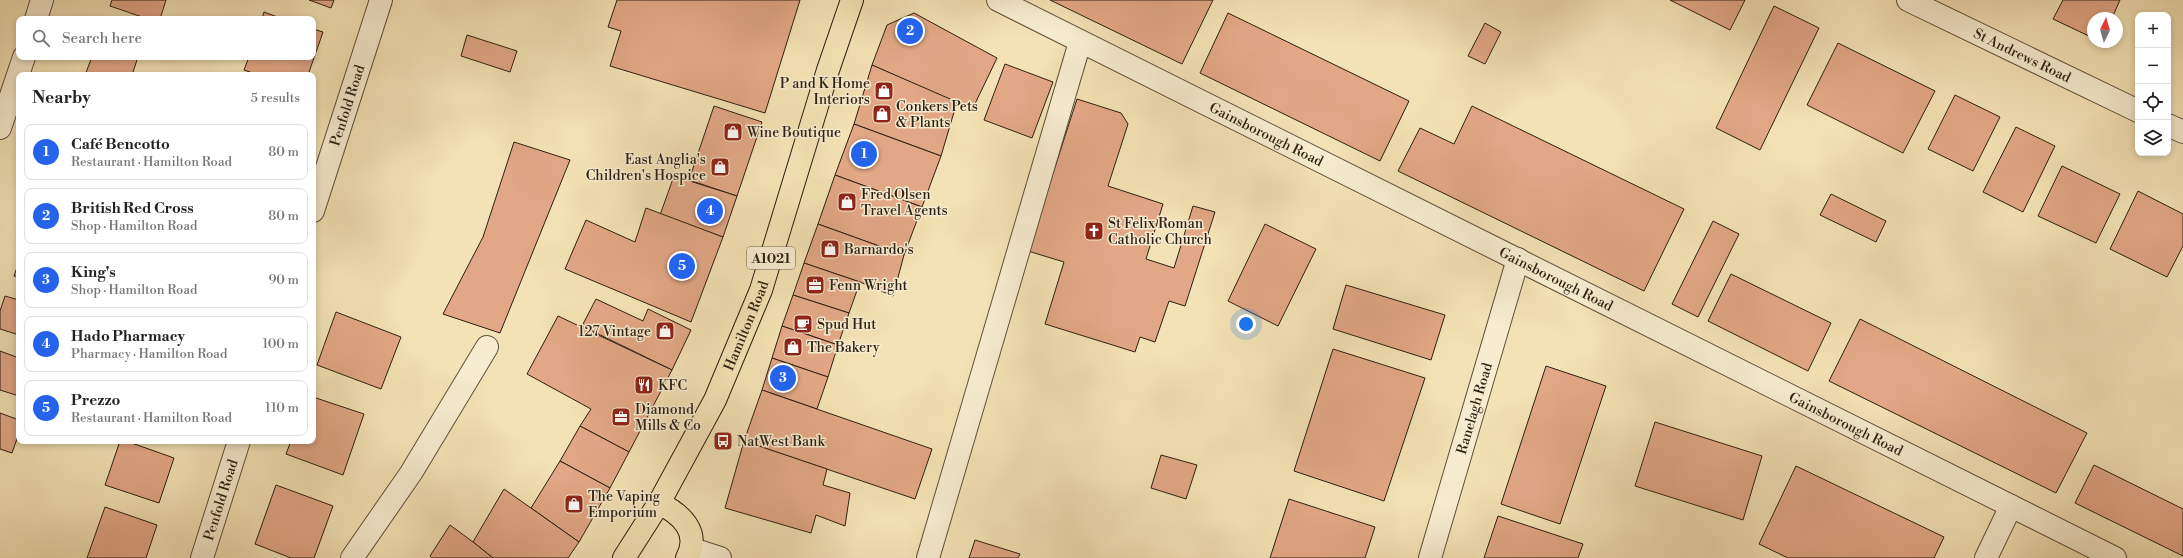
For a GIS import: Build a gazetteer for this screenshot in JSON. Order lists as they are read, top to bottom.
{
  "streets": {
    "main road": ["A1021", "Hamilton Road"],
    "street": [
      "St Andrews Road",
      "Penfold Road",
      "Gainsborough Road",
      "Ranelagh Road"
    ]
  },
  "crossings": [
    ["Gainsborough Road", "Ranelagh Road"]
  ],
  "places": {
    "shop": [
      "P and K Home Interiors",
      "Conkers Pets & Plants",
      "Wine Boutique",
      "East Anglia's Children's Hospice",
      "Fred Olsen Travel Agents",
      "Barnardo's",
      "127 Vintage",
      "The Bakery",
      "The Vaping Emporium"
    ],
    "church": ["St Felix Roman Catholic Church"],
    "office": ["Fenn Wright", "Diamond Mills & Co"],
    "cafe": ["Spud Hut"],
    "restaurant": ["KFC"],
    "bus stop": ["NatWest Bank"]
  },
  "north": "top",
  "page": {
    "map_buttons": ["+", "−"],
    "pins": [
      "2",
      "1",
      "4",
      "5",
      "3"
    ],
    "search": "Search here",
    "heading": ["Nearby", "5 results"],
    "list": [
      {
        "mark": "1",
        "name": "Café Bencotto",
        "note": "Restaurant · Hamilton Road",
        "value": "80 m"
      },
      {
        "mark": "2",
        "name": "British Red Cross",
        "note": "Shop · Hamilton Road",
        "value": "80 m"
      },
      {
        "mark": "3",
        "name": "King's",
        "note": "Shop · Hamilton Road",
        "value": "90 m"
      },
      {
        "mark": "4",
        "name": "Hado Pharmacy",
        "note": "Pharmacy · Hamilton Road",
        "value": "100 m"
      },
      {
        "mark": "5",
        "name": "Prezzo",
        "note": "Restaurant · Hamilton Road",
        "value": "110 m"
      }
    ]
  }
}
